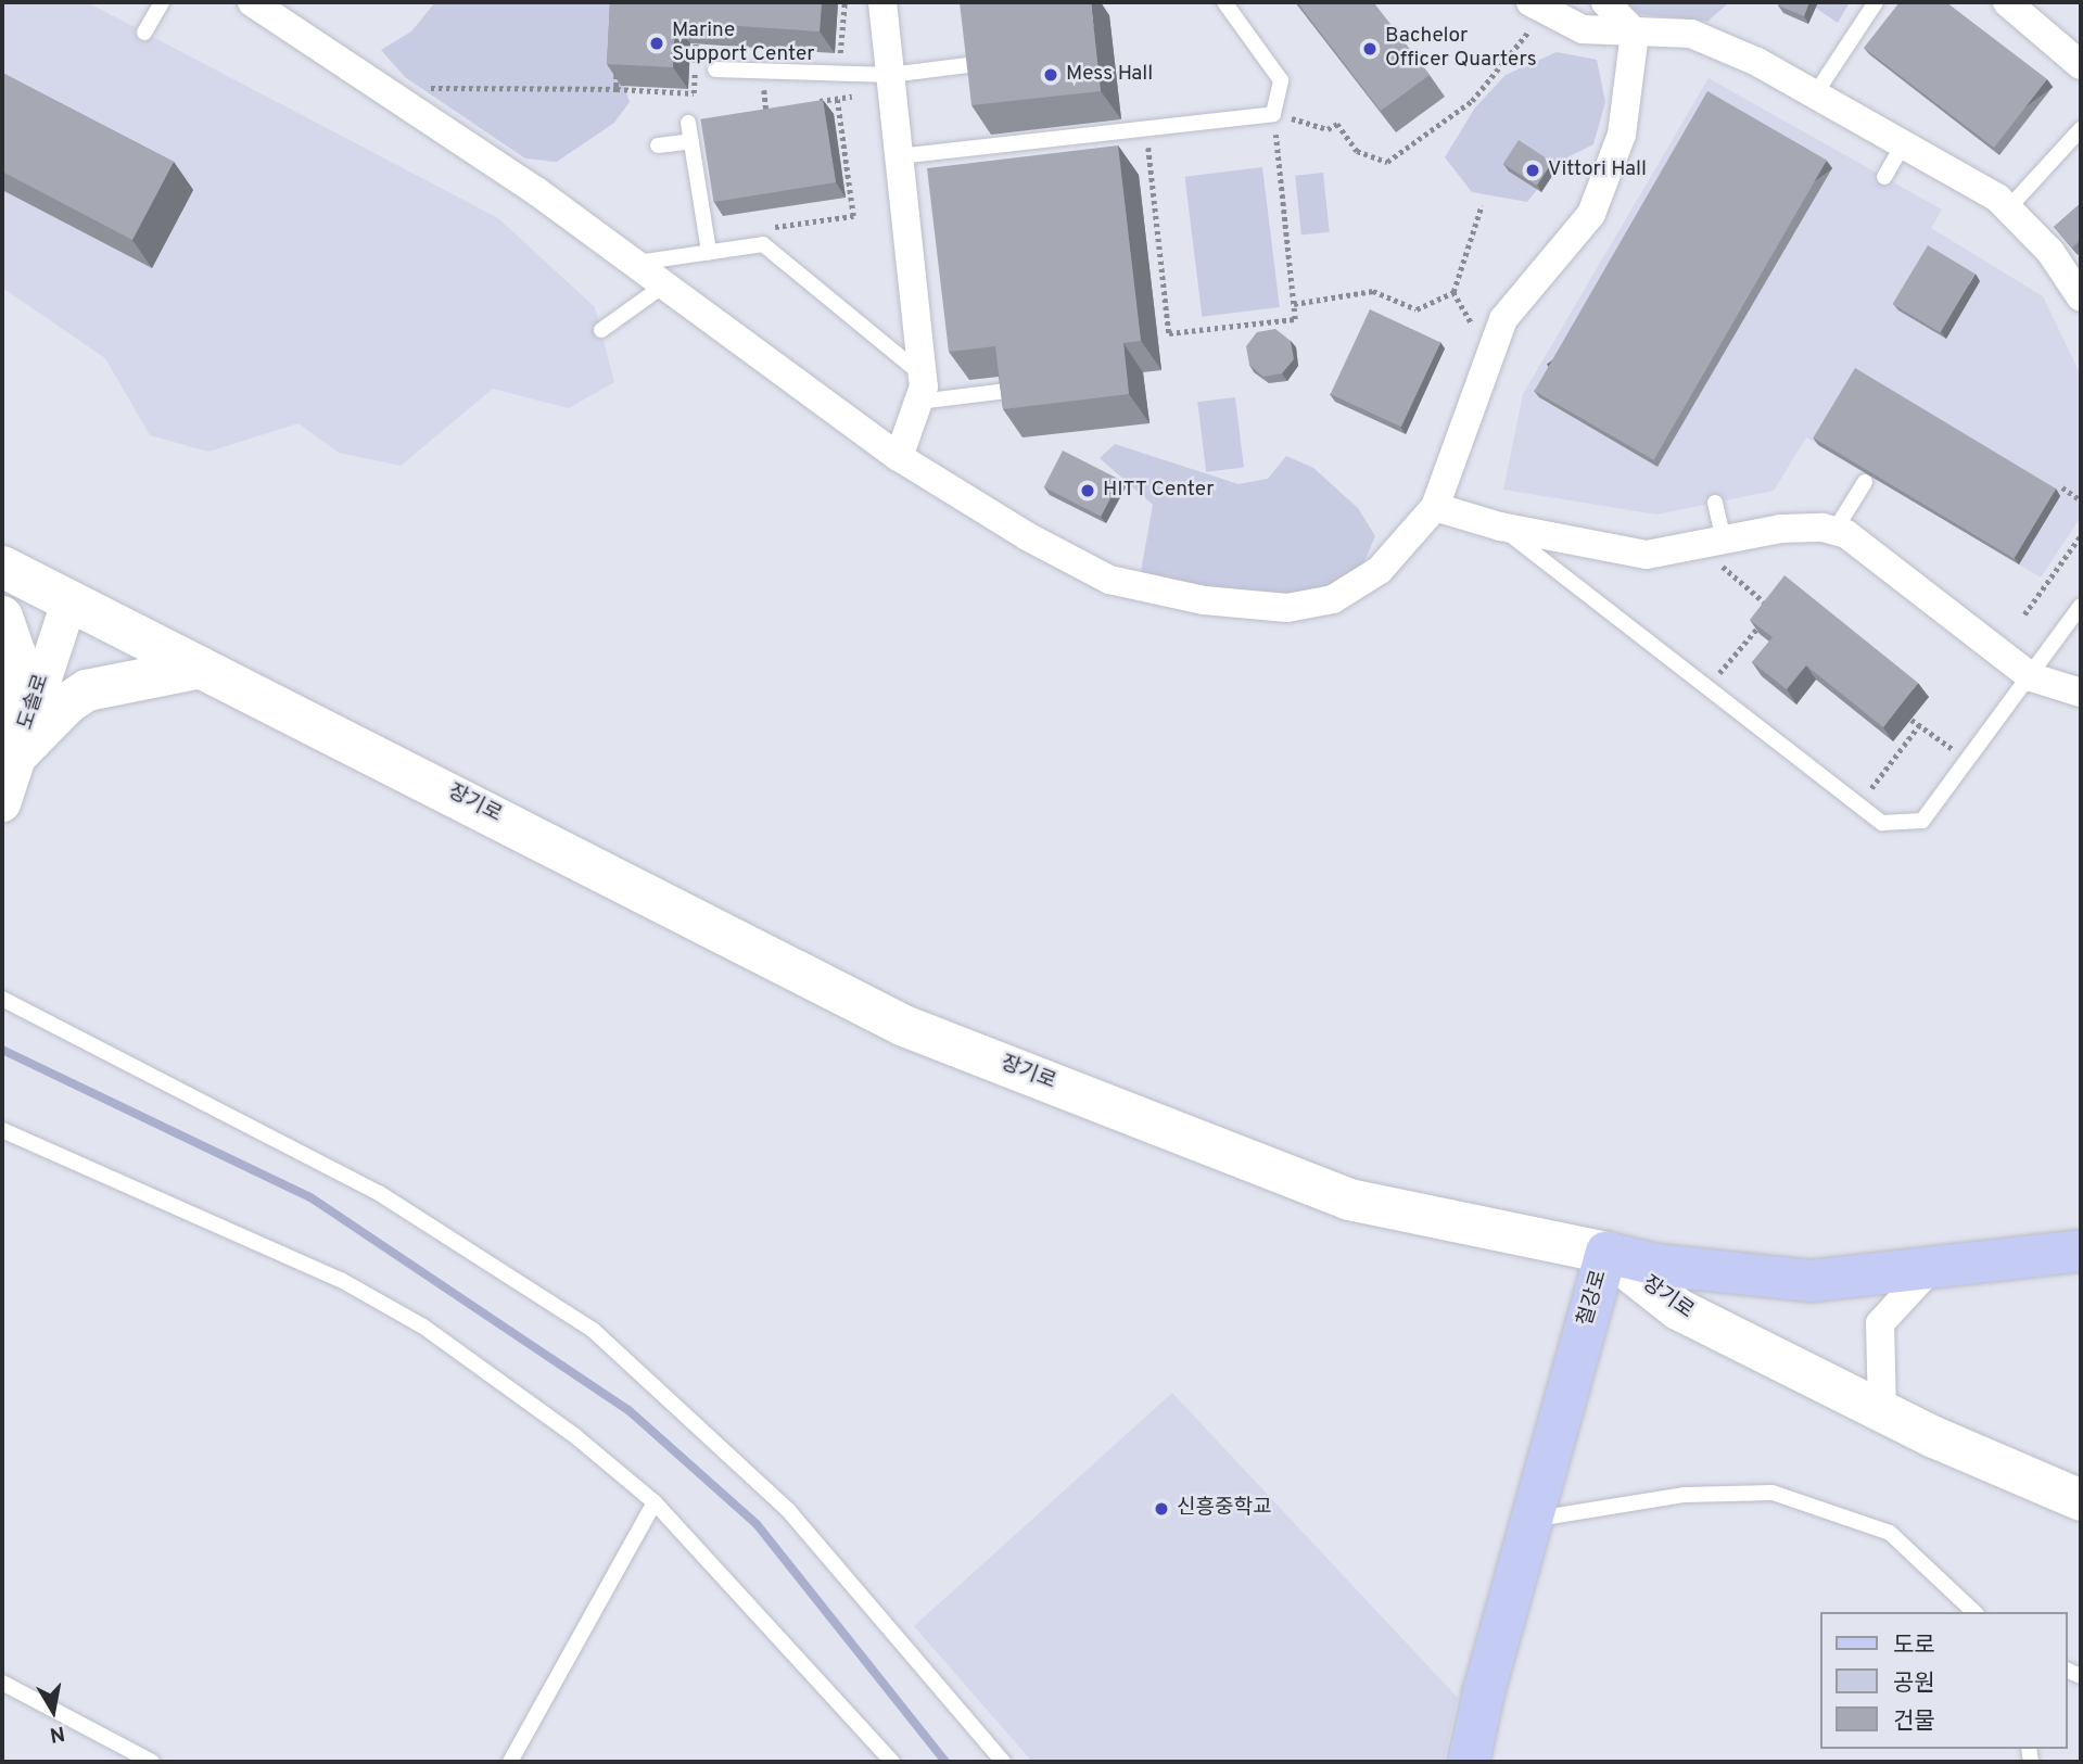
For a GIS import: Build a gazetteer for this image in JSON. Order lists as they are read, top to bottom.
{
  "streets": {
    "main road": ["장기로", "철강로"],
    "street": ["도솔로"]
  },
  "crossings": [
    ["도솔로", "장기로"],
    ["장기로", "철강로"]
  ],
  "places": [
    "Marine Support Center",
    "Bachelor Officer Quarters",
    "Mess Hall",
    "Vittori Hall",
    "HITT Center",
    "신흥중학교"
  ],
  "legend": ["도로", "공원", "건물"],
  "north": "bottom"
}
